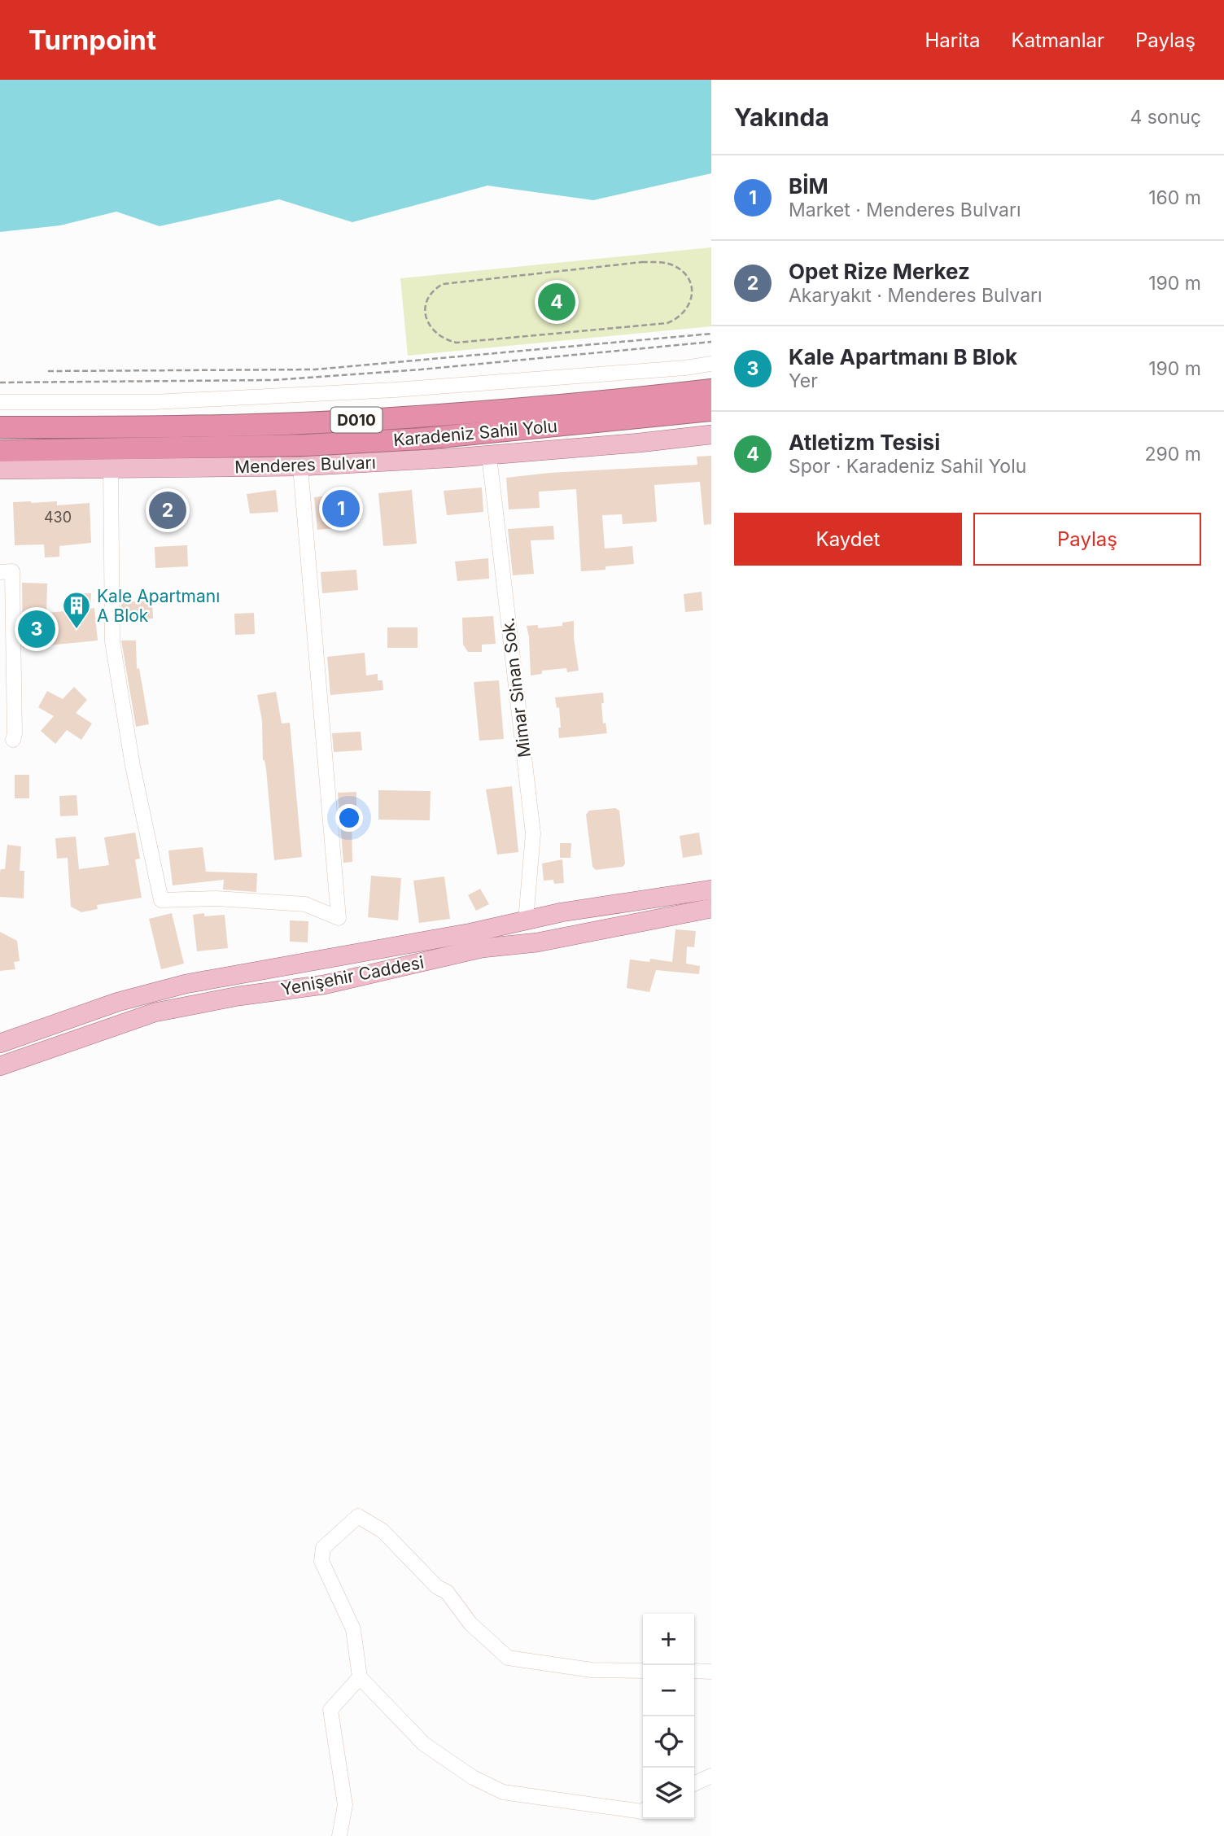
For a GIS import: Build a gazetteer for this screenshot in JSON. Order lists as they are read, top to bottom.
{
  "streets": {
    "highway": ["D010", "Karadeniz Sahil Yolu"],
    "main road": ["Menderes Bulvarı", "Yenişehir Caddesi"],
    "street": ["Mimar Sinan Sok."]
  },
  "crossings": [
    ["Menderes Bulvarı", "Mimar Sinan Sok."],
    ["Mimar Sinan Sok.", "Yenişehir Caddesi"]
  ],
  "places": {
    "building": ["Kale Apartmanı A Blok"]
  },
  "house_numbers": ["430"],
  "page": {
    "header": "Turnpoint",
    "nav": ["Harita", "Katmanlar", "Paylaş"],
    "heading": ["Yakında", "4 sonuç"],
    "list": [
      {
        "mark": "1",
        "name": "BİM",
        "note": "Market · Menderes Bulvarı",
        "value": "160 m"
      },
      {
        "mark": "2",
        "name": "Opet Rize Merkez",
        "note": "Akaryakıt · Menderes Bulvarı",
        "value": "190 m"
      },
      {
        "mark": "3",
        "name": "Kale Apartmanı B Blok",
        "note": "Yer",
        "value": "190 m"
      },
      {
        "mark": "4",
        "name": "Atletizm Tesisi",
        "note": "Spor · Karadeniz Sahil Yolu",
        "value": "290 m"
      }
    ],
    "pins": [
      "4",
      "1",
      "2",
      "3"
    ],
    "buttons": ["Kaydet", "Paylaş"],
    "map_buttons": ["+", "−"]
  }
}
